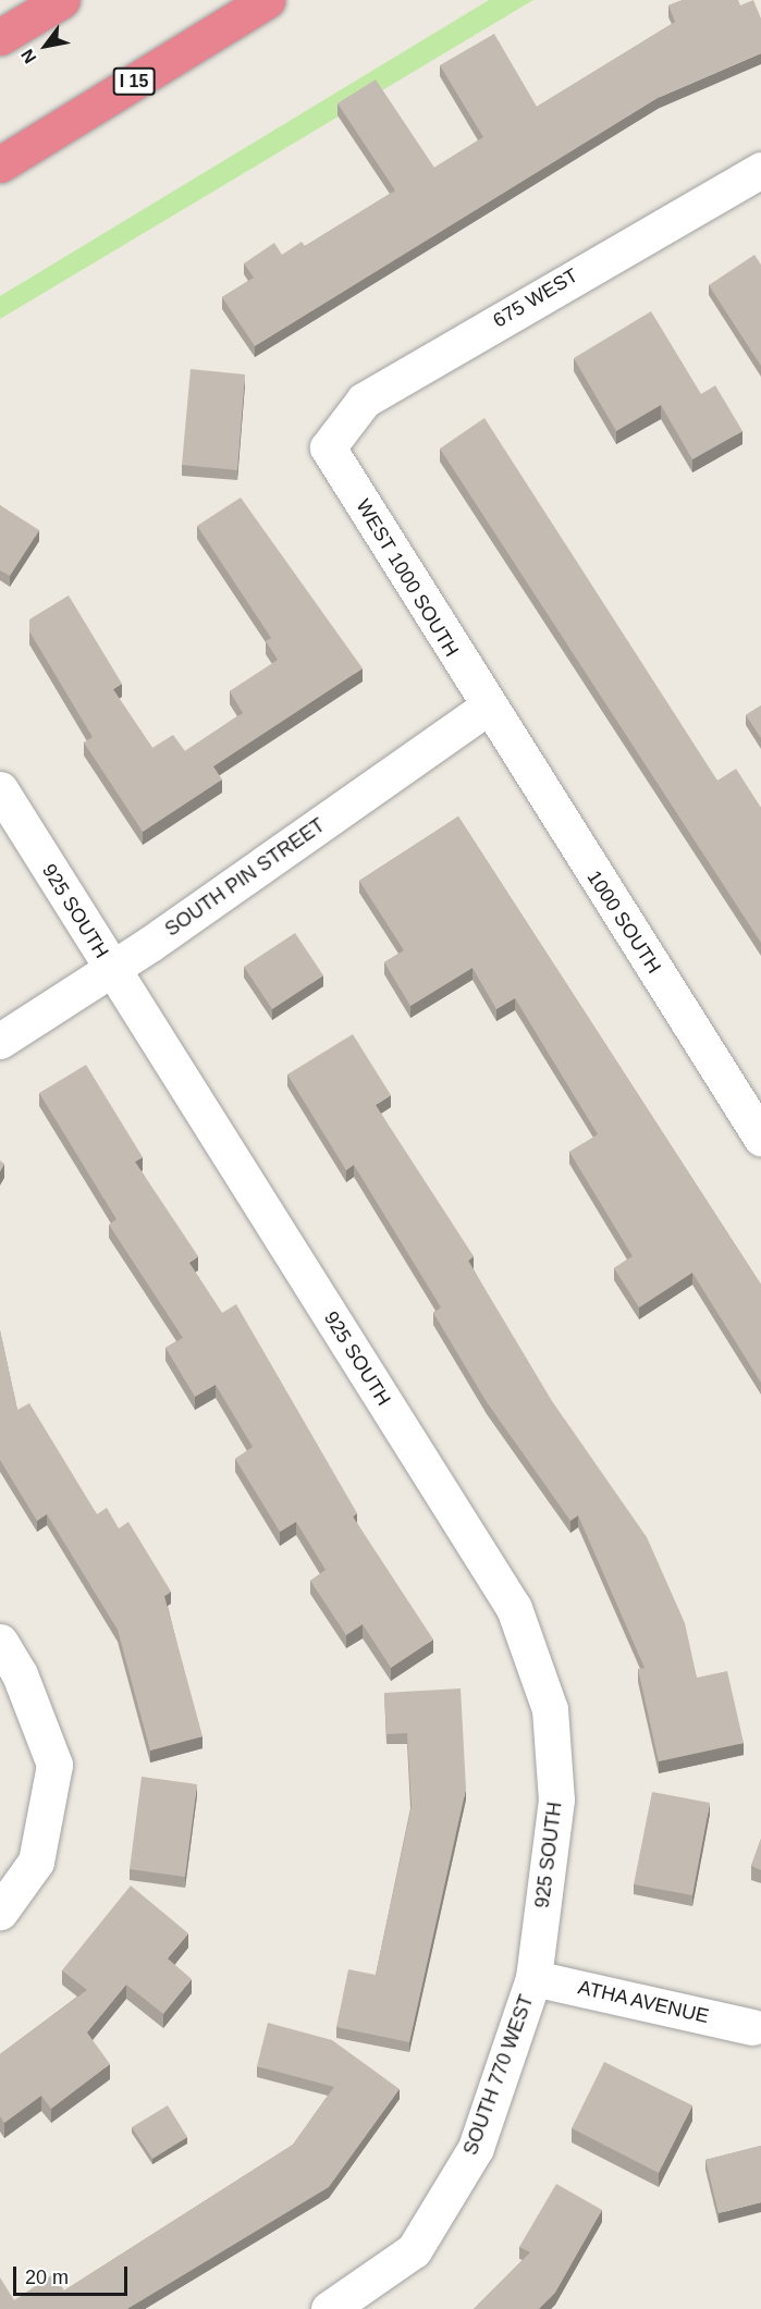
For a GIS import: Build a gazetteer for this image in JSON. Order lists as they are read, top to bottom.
{
  "streets": {
    "highway": ["I 15"],
    "street": [
      "675 WEST",
      "WEST 1000 SOUTH",
      "SOUTH PIN STREET",
      "925 SOUTH",
      "1000 SOUTH",
      "ATHA AVENUE",
      "SOUTH 770 WEST"
    ]
  },
  "crossings": [
    ["675 WEST", "WEST 1000 SOUTH"],
    ["WEST 1000 SOUTH", "SOUTH PIN STREET"],
    ["WEST 1000 SOUTH", "1000 SOUTH"],
    ["SOUTH PIN STREET", "925 SOUTH"],
    ["SOUTH PIN STREET", "1000 SOUTH"],
    ["925 SOUTH", "ATHA AVENUE"],
    ["925 SOUTH", "SOUTH 770 WEST"],
    ["ATHA AVENUE", "SOUTH 770 WEST"]
  ],
  "scale_bar": "20 m",
  "north": "bottom left"
}
